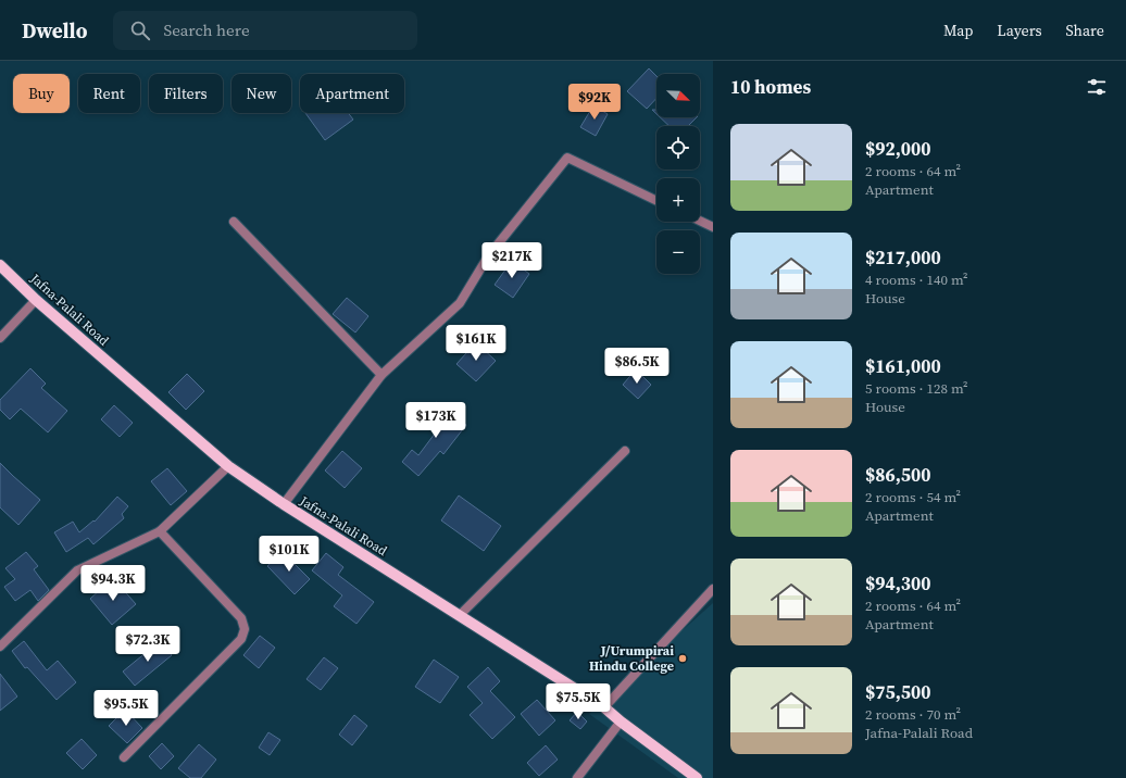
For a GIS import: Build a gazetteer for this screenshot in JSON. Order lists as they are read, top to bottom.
{
  "streets": {
    "main road": ["Jafna-Palali Road"]
  },
  "places": ["J/Urumpirai Hindu College"],
  "north": "bottom right",
  "page": {
    "header": "Dwello",
    "search": "Search here",
    "nav": ["Map", "Layers", "Share"],
    "heading": "10 homes",
    "map_buttons": ["+", "−"],
    "chip": [
      "Buy",
      "Rent",
      "Filters",
      "New",
      "Apartment"
    ],
    "price": [
      "$92K",
      "$217K",
      "$161K",
      "$86.5K",
      "$173K",
      "$101K",
      "$94.3K",
      "$72.3K",
      "$75.5K",
      "$95.5K"
    ],
    "list": [
      {
        "name": "$92,000",
        "note": "2 rooms · 64 m² · Apartment"
      },
      {
        "name": "$217,000",
        "note": "4 rooms · 140 m² · House"
      },
      {
        "name": "$161,000",
        "note": "5 rooms · 128 m² · House"
      },
      {
        "name": "$86,500",
        "note": "2 rooms · 54 m² · Apartment"
      },
      {
        "name": "$94,300",
        "note": "2 rooms · 64 m² · Apartment"
      },
      {
        "name": "$75,500",
        "note": "2 rooms · 70 m² · Jafna-Palali Road"
      }
    ]
  }
}
